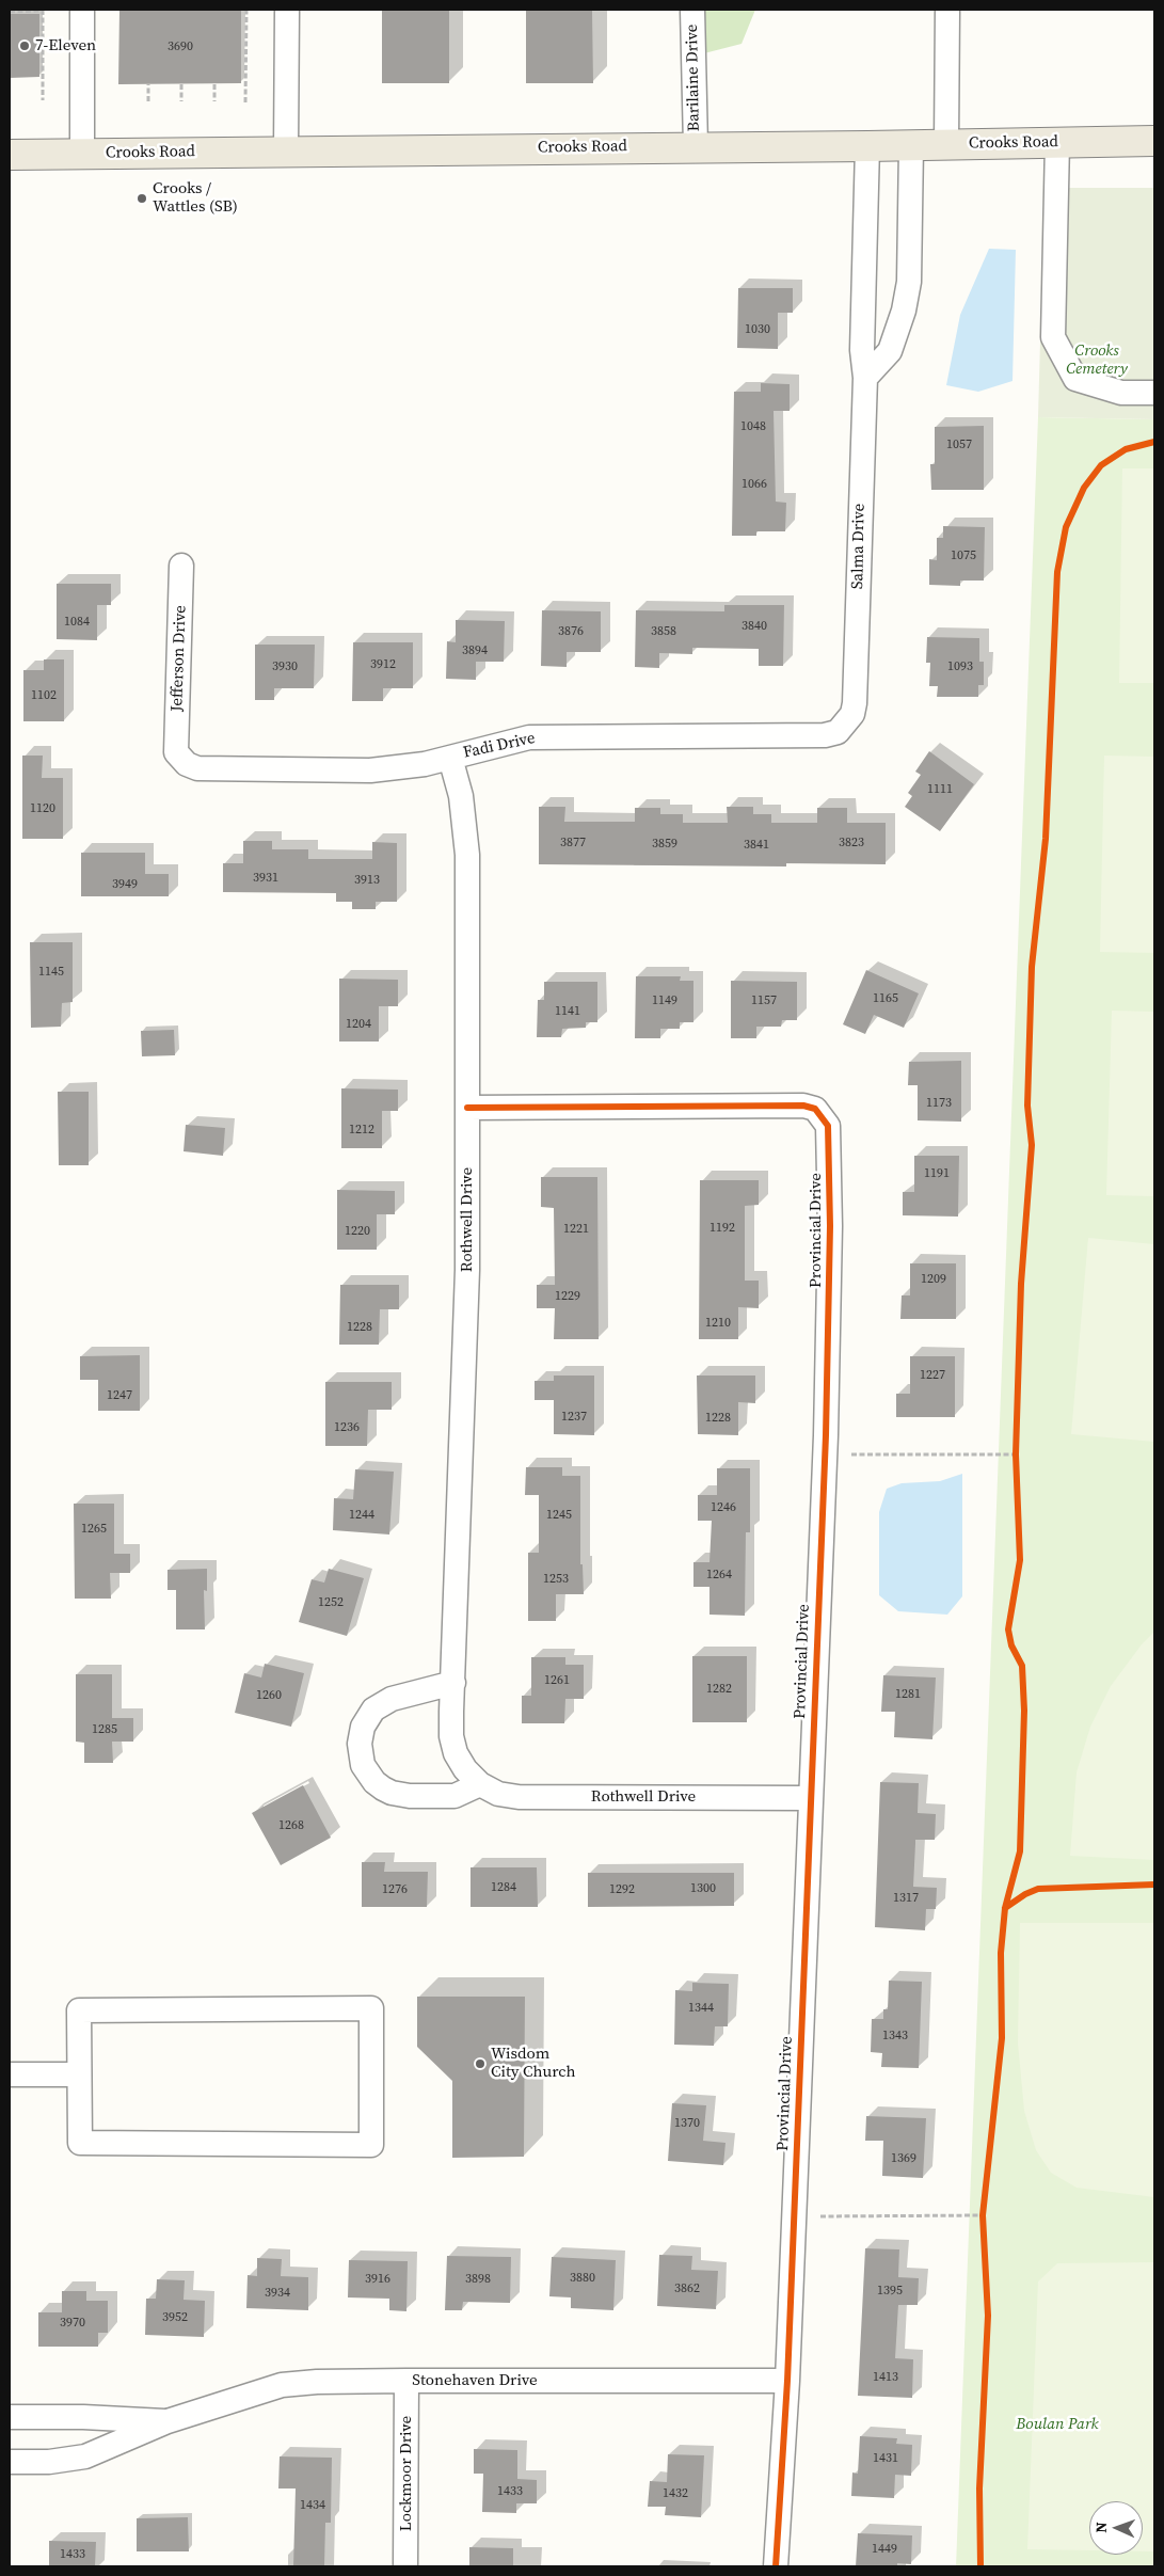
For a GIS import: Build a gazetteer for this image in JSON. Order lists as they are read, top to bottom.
{
  "streets": {
    "main road": ["Crooks Road"],
    "street": [
      "Barilaine Drive",
      "Salma Drive",
      "Jefferson Drive",
      "Fadi Drive",
      "Rothwell Drive",
      "Provincial Drive",
      "Stonehaven Drive",
      "Lockmoor Drive"
    ]
  },
  "crossings": [
    ["Barilaine Drive", "Crooks Road"],
    ["Crooks Road", "Salma Drive"],
    ["Salma Drive", "Fadi Drive"],
    ["Jefferson Drive", "Fadi Drive"],
    ["Fadi Drive", "Rothwell Drive"],
    ["Rothwell Drive", "Provincial Drive"],
    ["Provincial Drive", "Stonehaven Drive"],
    ["Stonehaven Drive", "Lockmoor Drive"]
  ],
  "parks": ["Crooks Cemetery", "Boulan Park"],
  "places": ["7-Eleven", "Crooks / Wattles (SB)", "Wisdom City Church"],
  "house_numbers": [
    "3690",
    "1030",
    "1048",
    "1057",
    "1066",
    "1075",
    "1084",
    "3840",
    "3876",
    "3858",
    "3894",
    "3912",
    "3930",
    "1093",
    "1102",
    "1111",
    "1120",
    "3877",
    "3823",
    "3859",
    "3841",
    "3931",
    "3913",
    "3949",
    "1145",
    "1165",
    "1149",
    "1157",
    "1141",
    "1204",
    "1173",
    "1212",
    "1191",
    "1192",
    "1221",
    "1220",
    "1209",
    "1229",
    "1210",
    "1228",
    "1227",
    "1247",
    "1237",
    "1228",
    "1236",
    "1246",
    "1244",
    "1245",
    "1265",
    "1264",
    "1253",
    "1252",
    "1261",
    "1282",
    "1281",
    "1260",
    "1285",
    "1268",
    "1284",
    "1300",
    "1276",
    "1292",
    "1317",
    "1344",
    "1343",
    "1370",
    "1369",
    "3880",
    "3916",
    "3898",
    "3862",
    "1395",
    "3934",
    "3952",
    "3970",
    "1413",
    "1431",
    "1433",
    "1432",
    "1434",
    "1449",
    "1433"
  ],
  "north": "left"
}
